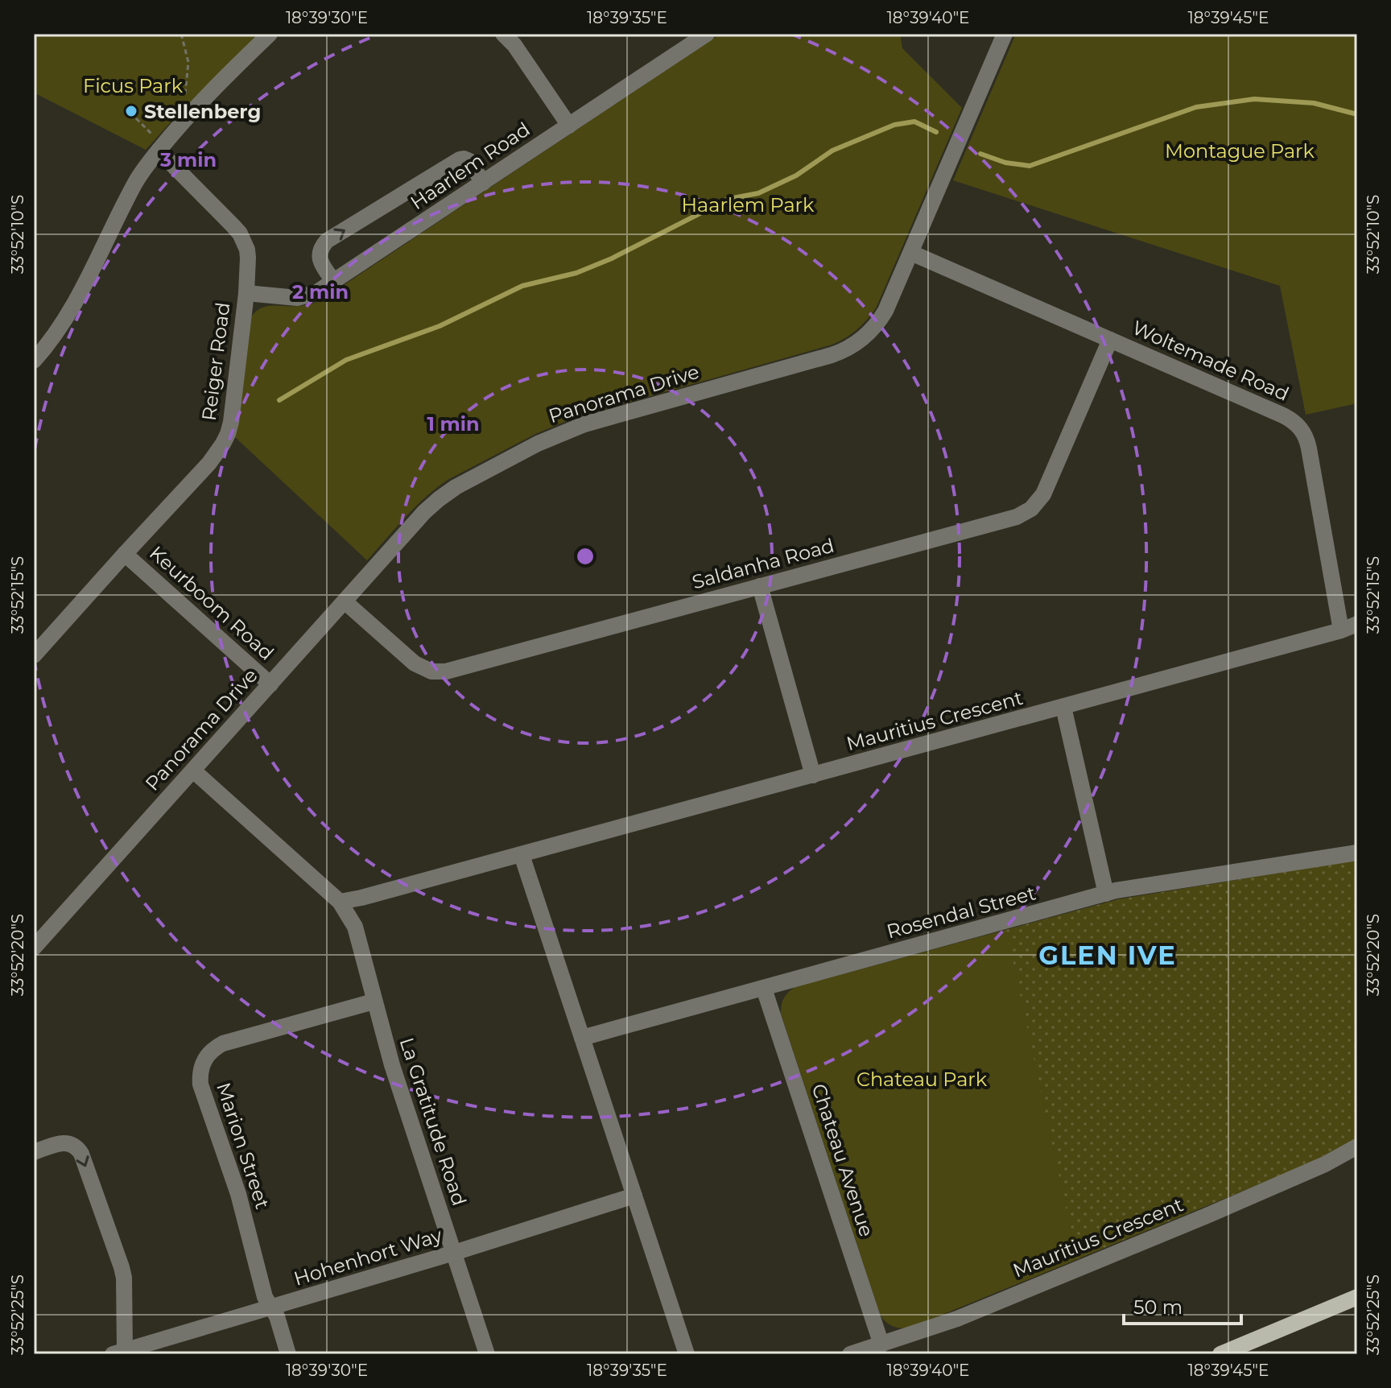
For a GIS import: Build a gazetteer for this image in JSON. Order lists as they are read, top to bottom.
{
  "streets": {
    "street": [
      "Haarlem Road",
      "Woltemade Road",
      "Reiger Road",
      "Panorama Drive",
      "Saldanha Road",
      "Keurboom Road",
      "Mauritius Crescent",
      "Rosendal Street",
      "La Gratitude Road",
      "Marion Street",
      "Chateau Avenue",
      "Hohenhort Way"
    ]
  },
  "crossings": [
    ["Haarlem Road", "Reiger Road"],
    ["Woltemade Road", "Panorama Drive"],
    ["Woltemade Road", "Saldanha Road"],
    ["Woltemade Road", "Mauritius Crescent"],
    ["Reiger Road", "Keurboom Road"],
    ["Panorama Drive", "Saldanha Road"],
    ["Panorama Drive", "Keurboom Road"],
    ["Mauritius Crescent", "La Gratitude Road"],
    ["Mauritius Crescent", "Chateau Avenue"],
    ["Rosendal Street", "Chateau Avenue"],
    ["La Gratitude Road", "Marion Street"],
    ["La Gratitude Road", "Hohenhort Way"],
    ["Marion Street", "Hohenhort Way"]
  ],
  "districts": ["GLEN IVE"],
  "parks": [
    "Ficus Park",
    "Montague Park",
    "Haarlem Park",
    "Chateau Park"
  ],
  "places": ["Stellenberg"],
  "scale_bar": "50 m",
  "coordinates": [
    "18°39'30\"E",
    "18°39'35\"E",
    "18°39'40\"E",
    "18°39'45\"E",
    "33°52'10\"S",
    "33°52'15\"S",
    "33°52'20\"S",
    "33°52'25\"S"
  ],
  "rings": ["3 min", "2 min", "1 min"]
}
